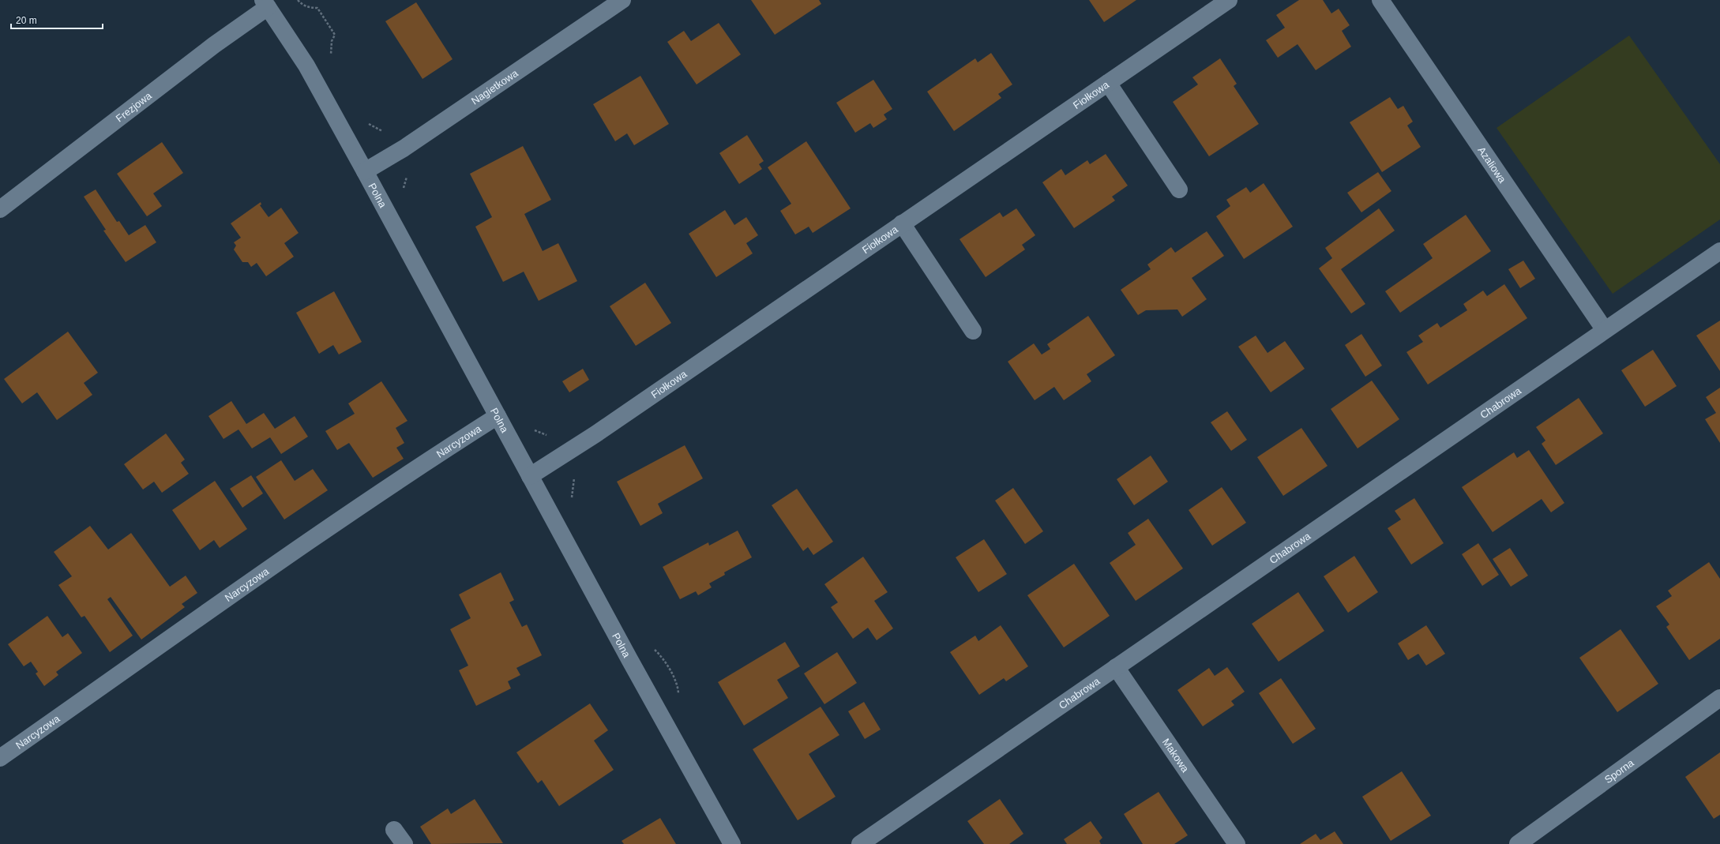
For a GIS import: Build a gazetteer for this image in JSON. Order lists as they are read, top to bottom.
{
  "streets": {
    "street": [
      "Nagietkowa",
      "Fiołkowa",
      "Frezjowa",
      "Azaliowa",
      "Polna",
      "Chabrowa",
      "Narcyzowa",
      "Makowa",
      "Sporna"
    ]
  },
  "crossings": [
    ["Nagietkowa", "Polna"],
    ["Fiołkowa", "Polna"],
    ["Frezjowa", "Polna"],
    ["Azaliowa", "Chabrowa"],
    ["Polna", "Narcyzowa"],
    ["Chabrowa", "Makowa"]
  ],
  "scale_bar": "20 m"
}
